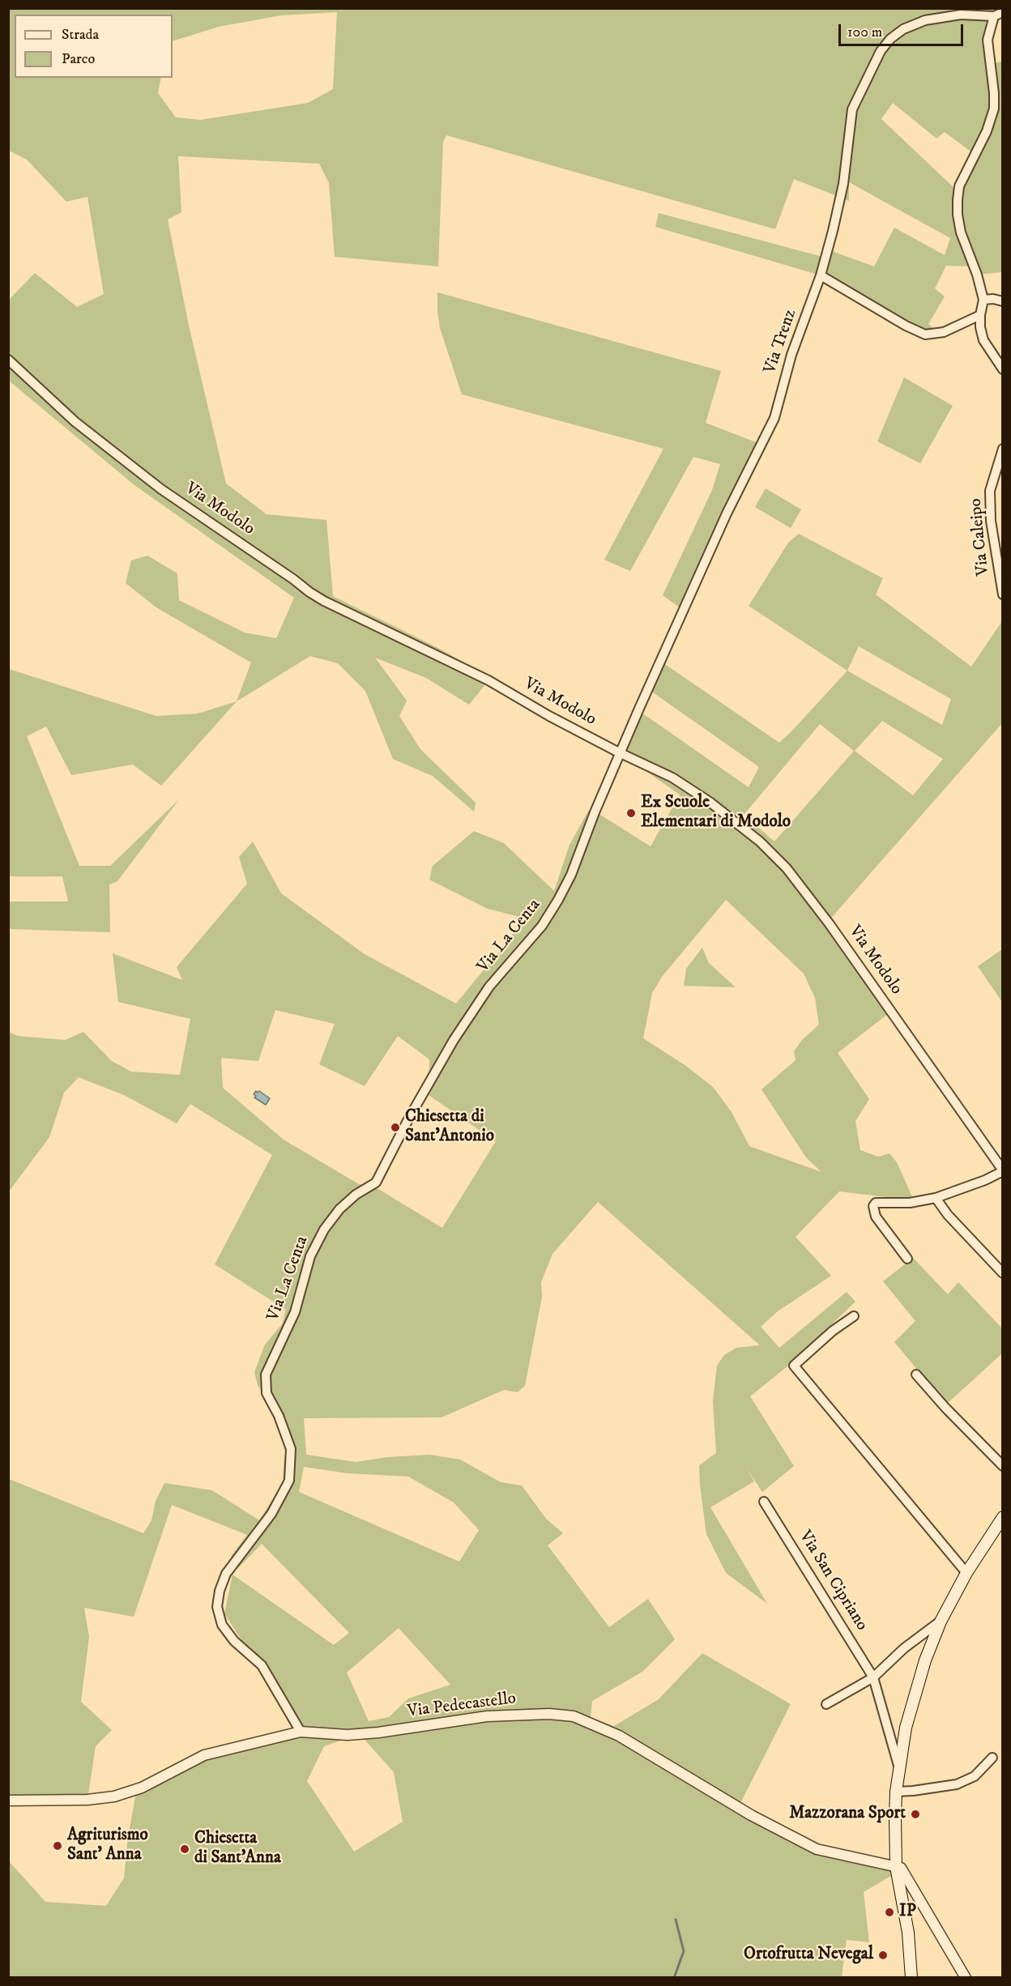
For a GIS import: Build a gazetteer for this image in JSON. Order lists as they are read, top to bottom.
{
  "streets": {
    "main road": ["Via San Cipriano"],
    "street": [
      "Via Trenz",
      "Via Modolo",
      "Via Caleipo",
      "Via La Centa",
      "Via Pedecastello"
    ]
  },
  "crossings": [
    ["Via Trenz", "Via Modolo"],
    ["Via Trenz", "Via La Centa"],
    ["Via Modolo", "Via La Centa"],
    ["Via La Centa", "Via Pedecastello"],
    ["Via San Cipriano", "Via Pedecastello"]
  ],
  "places": [
    "Ex Scuole Elementari di Modolo",
    "Chiesetta di Sant'Antonio",
    "Mazzorana Sport",
    "Agriturismo Sant' Anna",
    "Chiesetta di Sant'Anna",
    "IP",
    "Ortofrutta Nevegal"
  ],
  "legend": ["Strada", "Parco"],
  "scale_bar": "100 m"
}
